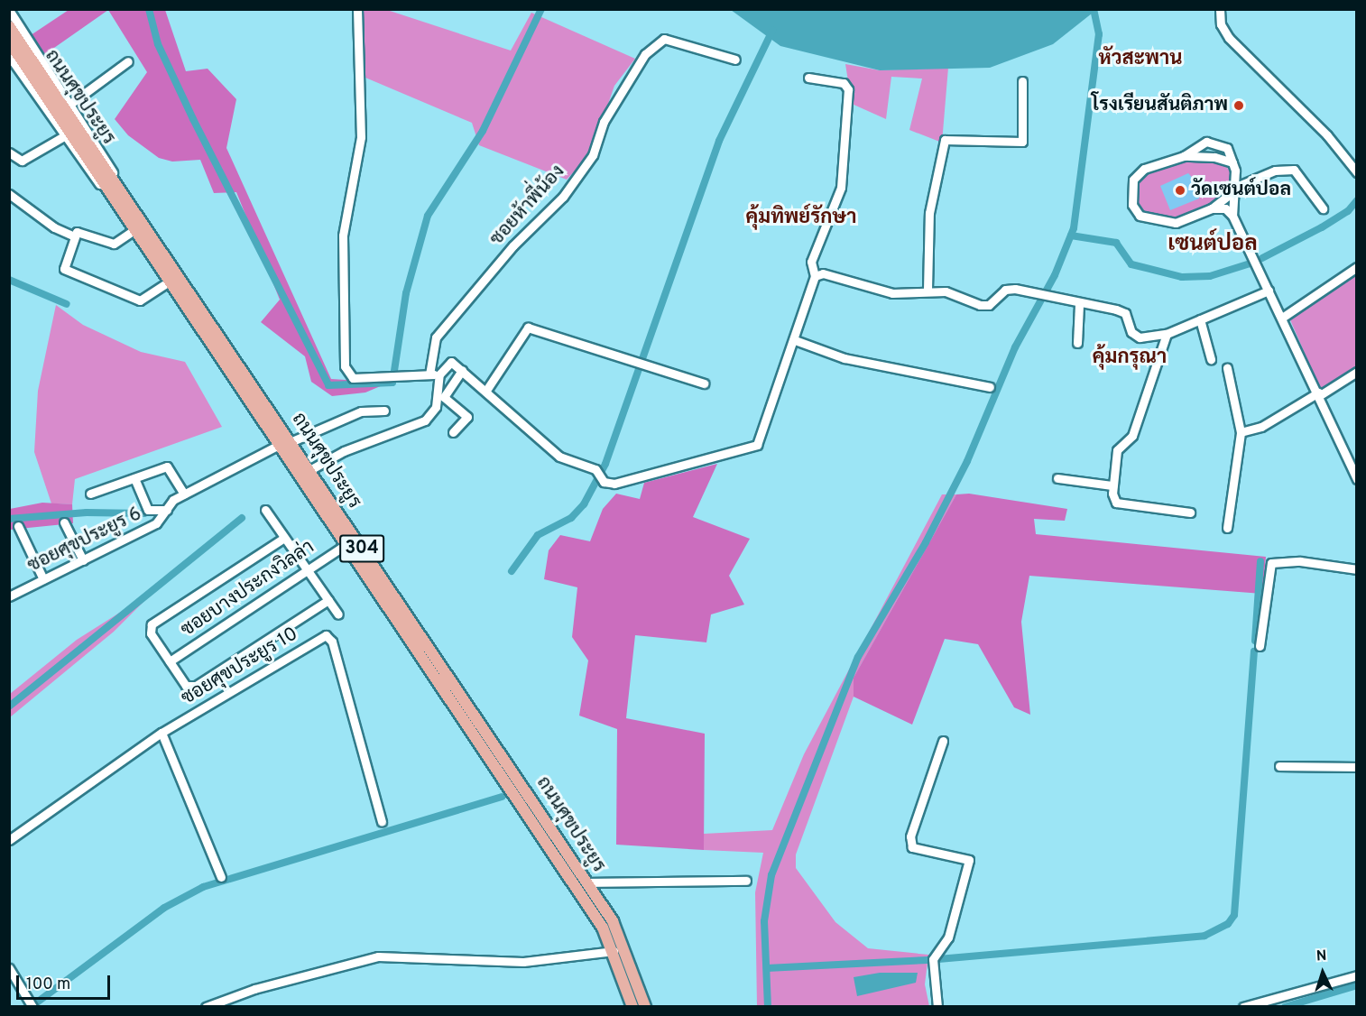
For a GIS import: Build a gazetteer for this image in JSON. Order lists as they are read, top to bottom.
{
  "streets": {
    "main road": ["ถนนศุขประยูร", "304"],
    "street": [
      "ซอยห้าพี่น้อง",
      "ซอยศุขประยูร 6",
      "ซอยบางประกงวิลล่า",
      "ซอยศุขประยูร 10"
    ]
  },
  "crossings": [
    ["ถนนศุขประยูร", "ซอยศุขประยูร 6"],
    ["ถนนศุขประยูร", "ซอยบางประกงวิลล่า"]
  ],
  "districts": [
    "หัวสะพาน",
    "คุ้มทิพย์รักษา",
    "เซนต์ปอล",
    "คุ้มกรุณา"
  ],
  "places": ["โรงเรียนสันติภาพ", "วัดเซนต์ปอล"],
  "scale_bar": "100 m",
  "north": "top"
}
